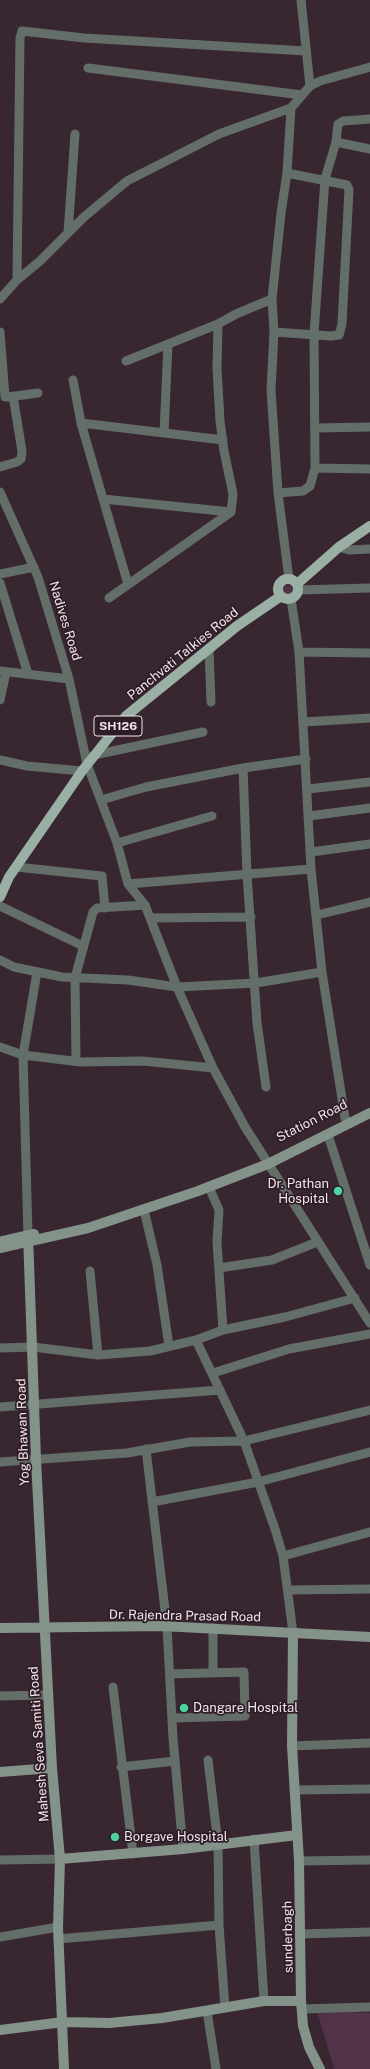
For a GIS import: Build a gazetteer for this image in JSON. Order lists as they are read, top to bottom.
{
  "streets": {
    "main road": [
      "Panchvati Talkies Road",
      "SH126",
      "Station Road",
      "Yog Bhawan Road",
      "Dr. Rajendra Prasad Road",
      "Mahesh Seva Samiti Road",
      "sunderbagh"
    ],
    "street": ["Nadives Road"]
  },
  "crossings": [
    ["Nadives Road", "Panchvati Talkies Road"],
    ["Yog Bhawan Road", "Dr. Rajendra Prasad Road"],
    ["Yog Bhawan Road", "Mahesh Seva Samiti Road"],
    ["Dr. Rajendra Prasad Road", "Mahesh Seva Samiti Road"],
    ["Dr. Rajendra Prasad Road", "sunderbagh"]
  ],
  "places": ["Dr. Pathan Hospital", "Dangare Hospital", "Borgave Hospital"]
}
